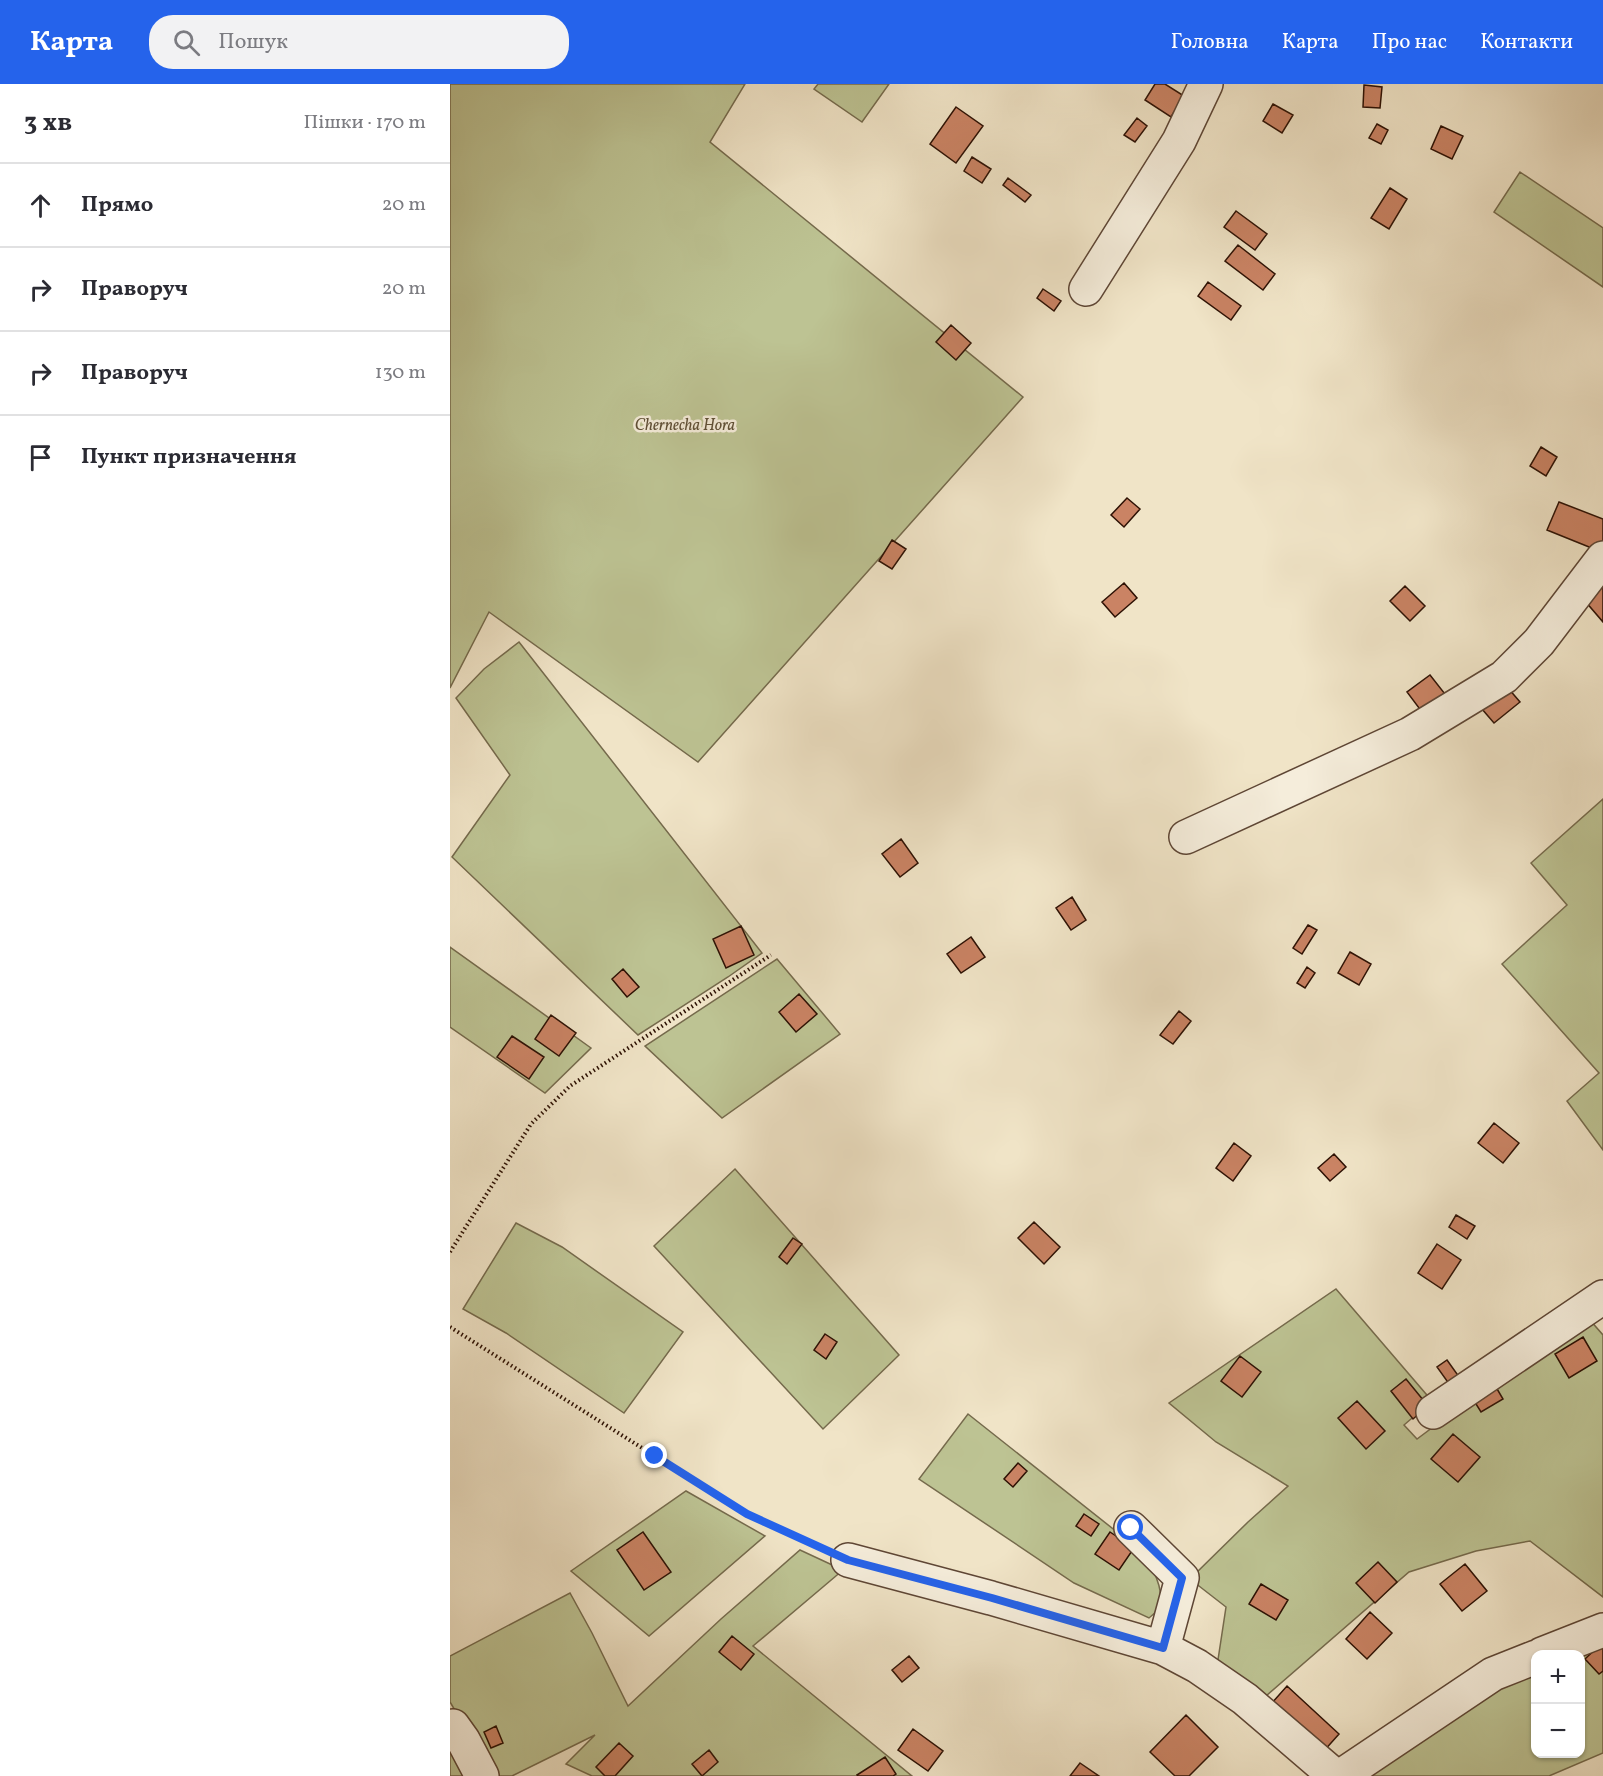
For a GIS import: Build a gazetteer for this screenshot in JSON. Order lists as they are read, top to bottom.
{
  "parks": ["Chernecha Hora"],
  "page": {
    "header": "Карта",
    "search": "Пошук",
    "nav": [
      "Головна",
      "Карта",
      "Про нас",
      "Контакти"
    ],
    "heading": ["3 хв", "Пішки · 170 m"],
    "list": [
      ["Прямо", "20 m"],
      ["Праворуч", "20 m"],
      ["Праворуч", "130 m"],
      "Пункт призначення"
    ],
    "map_buttons": ["+", "−"]
  }
}
